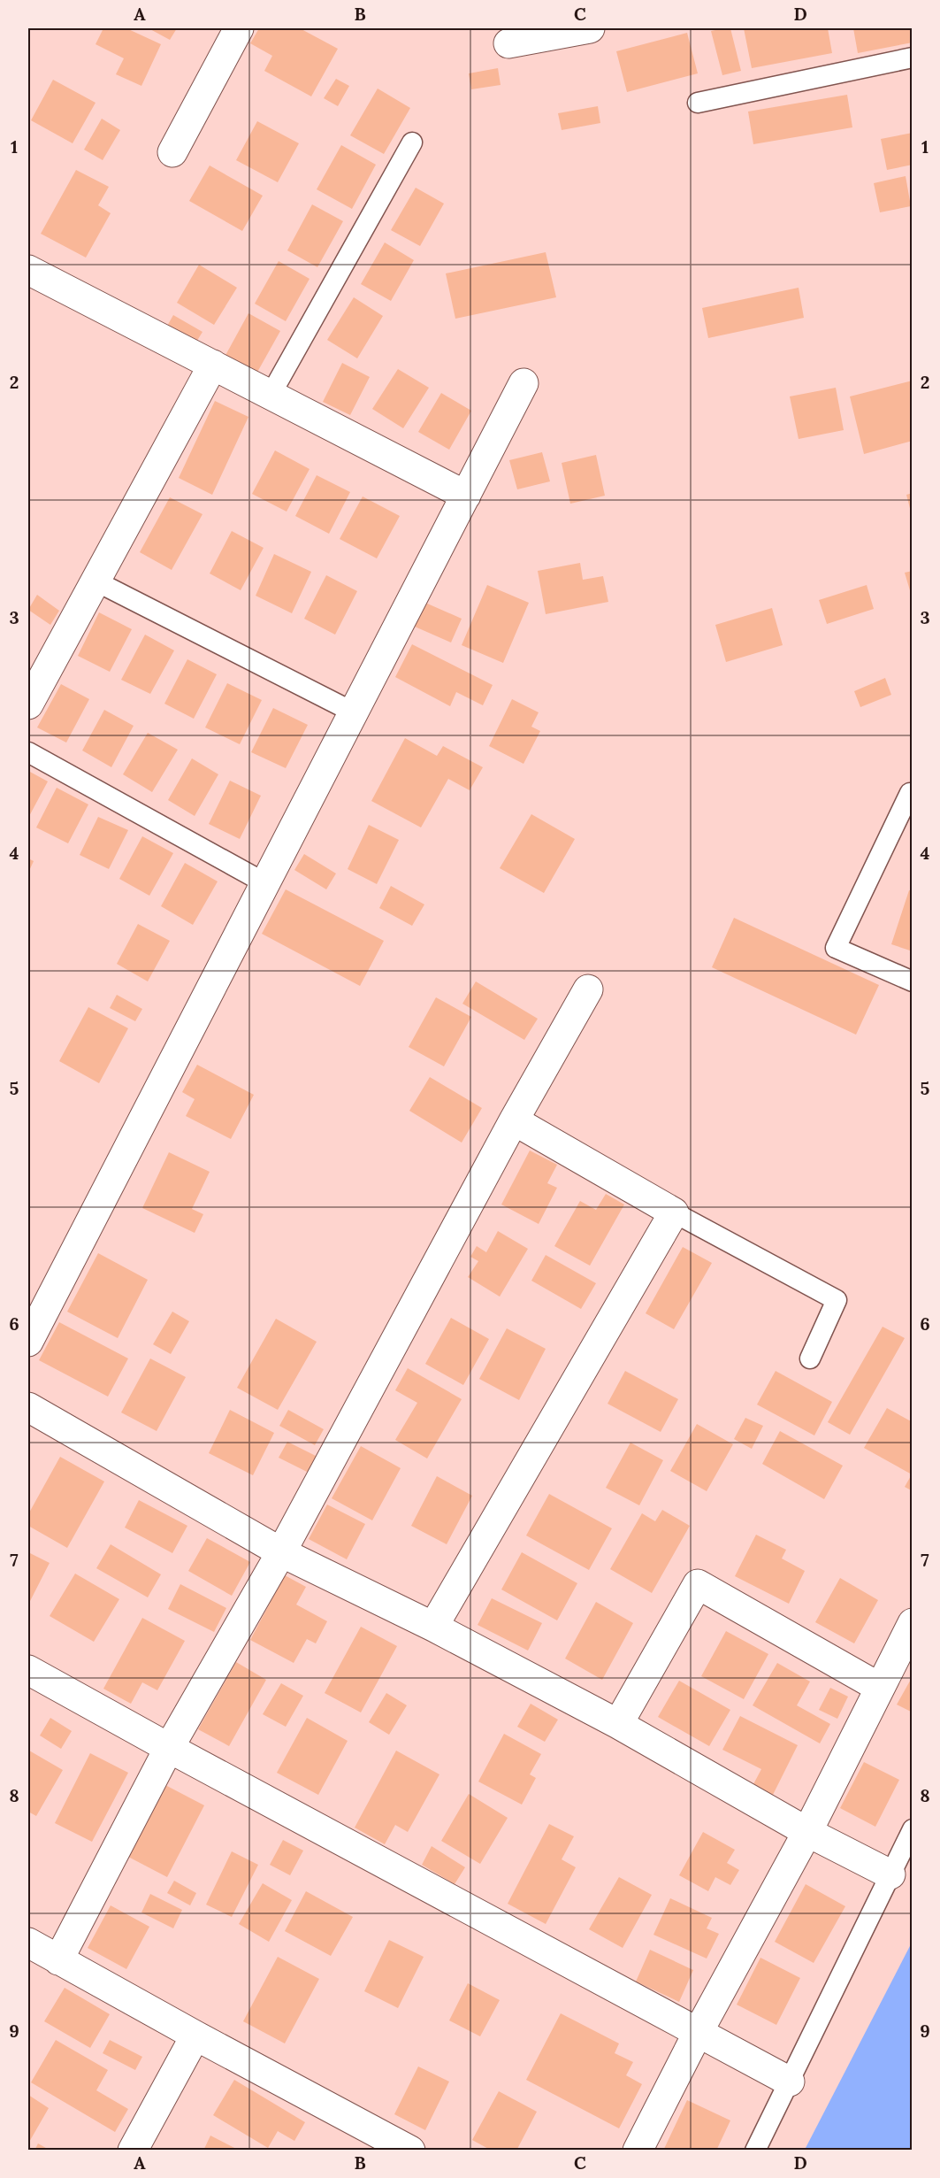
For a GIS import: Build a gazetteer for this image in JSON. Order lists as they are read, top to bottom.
{
  "grid": {
    "columns": [
      "A",
      "B",
      "C",
      "D"
    ],
    "rows": [
      "1",
      "2",
      "3",
      "4",
      "5",
      "6",
      "7",
      "8",
      "9"
    ]
  }
}
